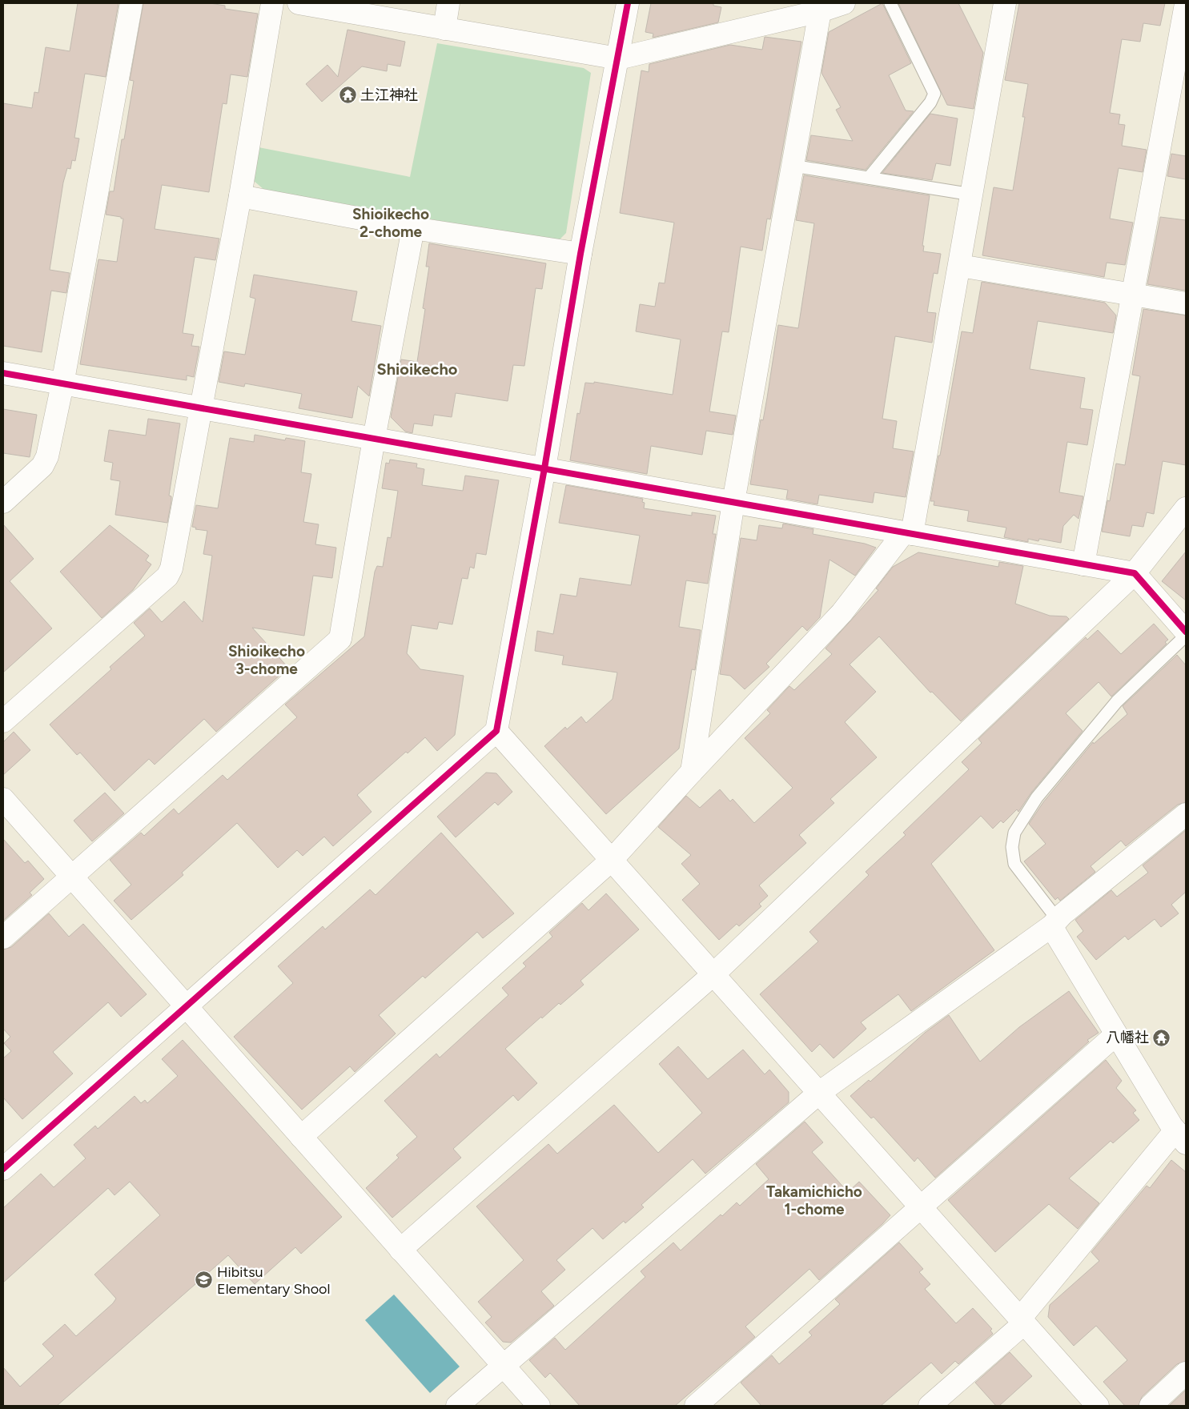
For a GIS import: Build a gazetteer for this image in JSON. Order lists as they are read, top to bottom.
{
  "districts": [
    "Shioikecho 2-chome",
    "Shioikecho",
    "Shioikecho 3-chome",
    "Takamichicho 1-chome"
  ],
  "places": {
    "temple": ["土江神社", "八幡社"],
    "school or university": ["Hibitsu Elementary Shool"]
  }
}
